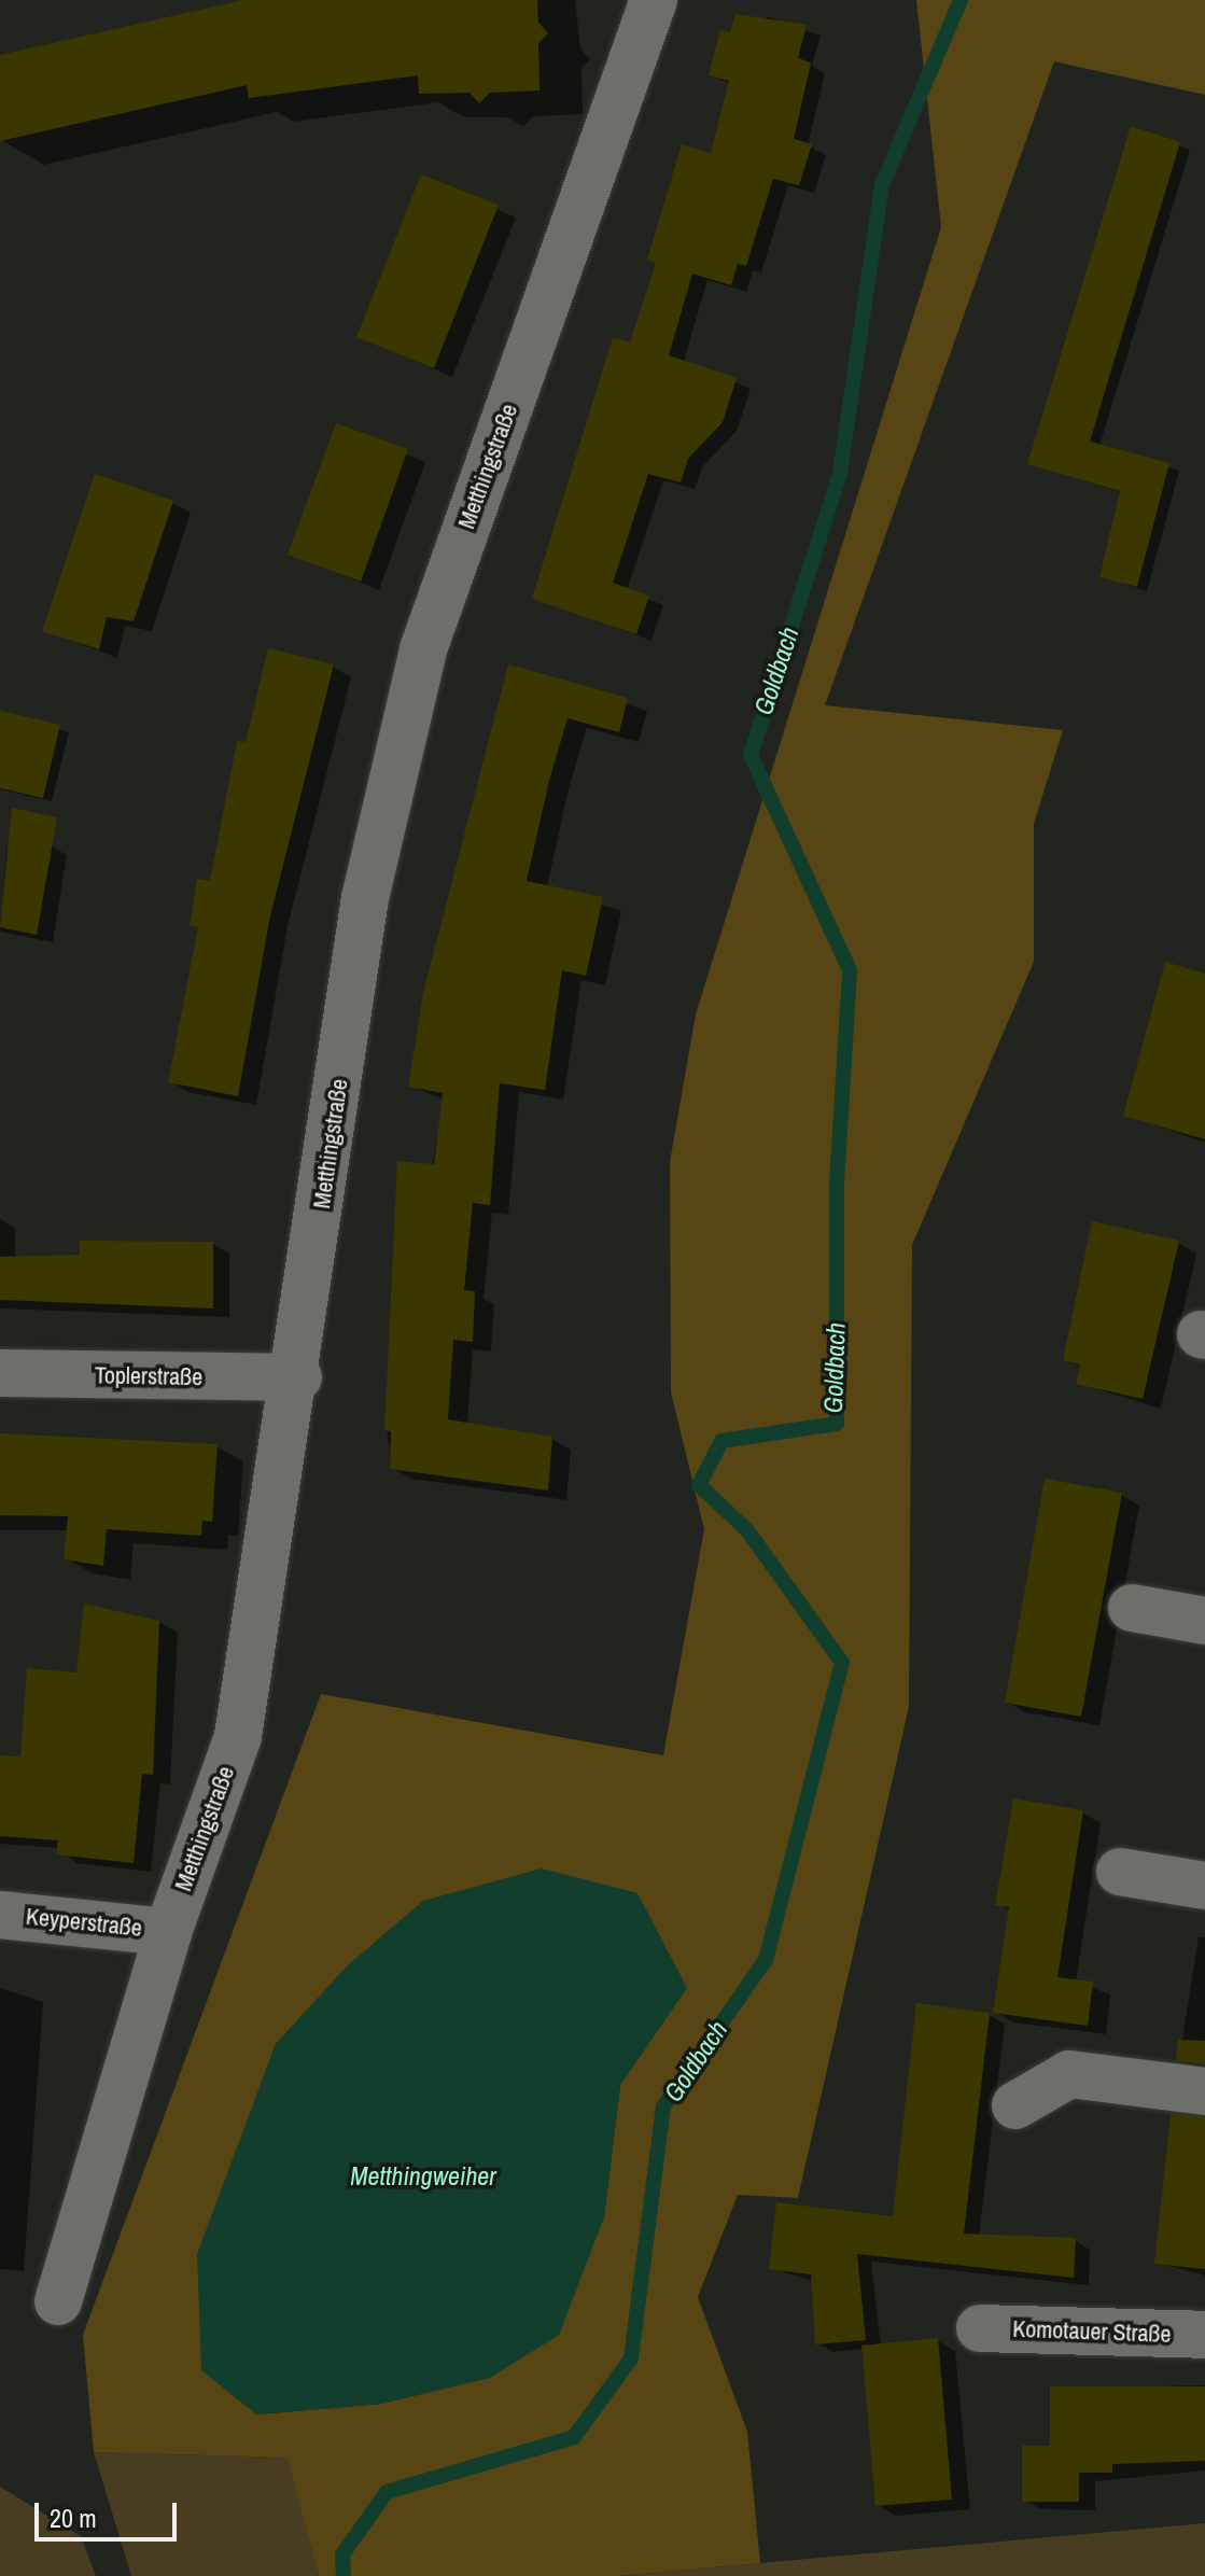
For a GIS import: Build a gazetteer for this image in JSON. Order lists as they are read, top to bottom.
{
  "streets": {
    "street": [
      "Metthingstraße",
      "Toplerstraße",
      "Keyperstraße",
      "Komotauer Straße"
    ]
  },
  "crossings": [
    ["Metthingstraße", "Toplerstraße"],
    ["Metthingstraße", "Keyperstraße"]
  ],
  "water": ["Goldbach", "Metthingweiher"],
  "scale_bar": "20 m"
}
